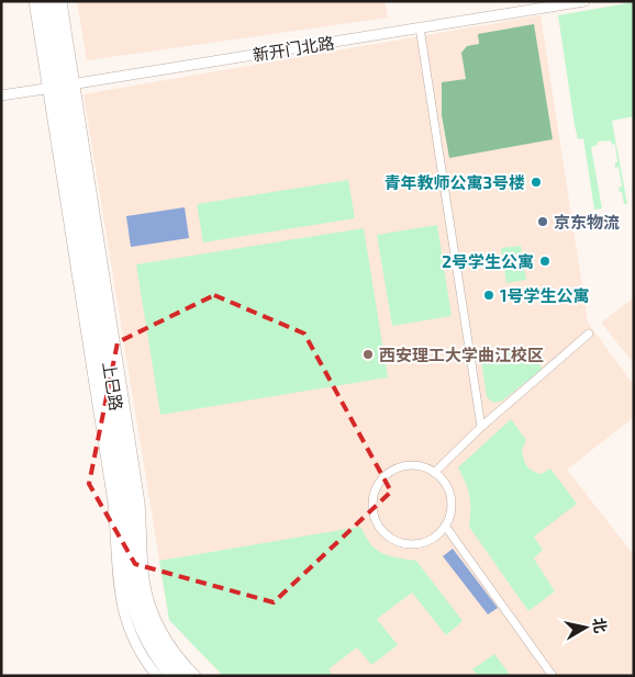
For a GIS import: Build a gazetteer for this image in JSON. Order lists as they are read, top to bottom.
{
  "streets": {
    "main road": ["上巳路"],
    "street": ["新开门北路"]
  },
  "crossings": [
    ["新开门北路", "上巳路"]
  ],
  "places": [
    "青年教师公寓3号楼",
    "京东物流",
    "2号学生公寓",
    "1号学生公寓",
    "西安理工大学曲江校区"
  ],
  "north": "right"
}
